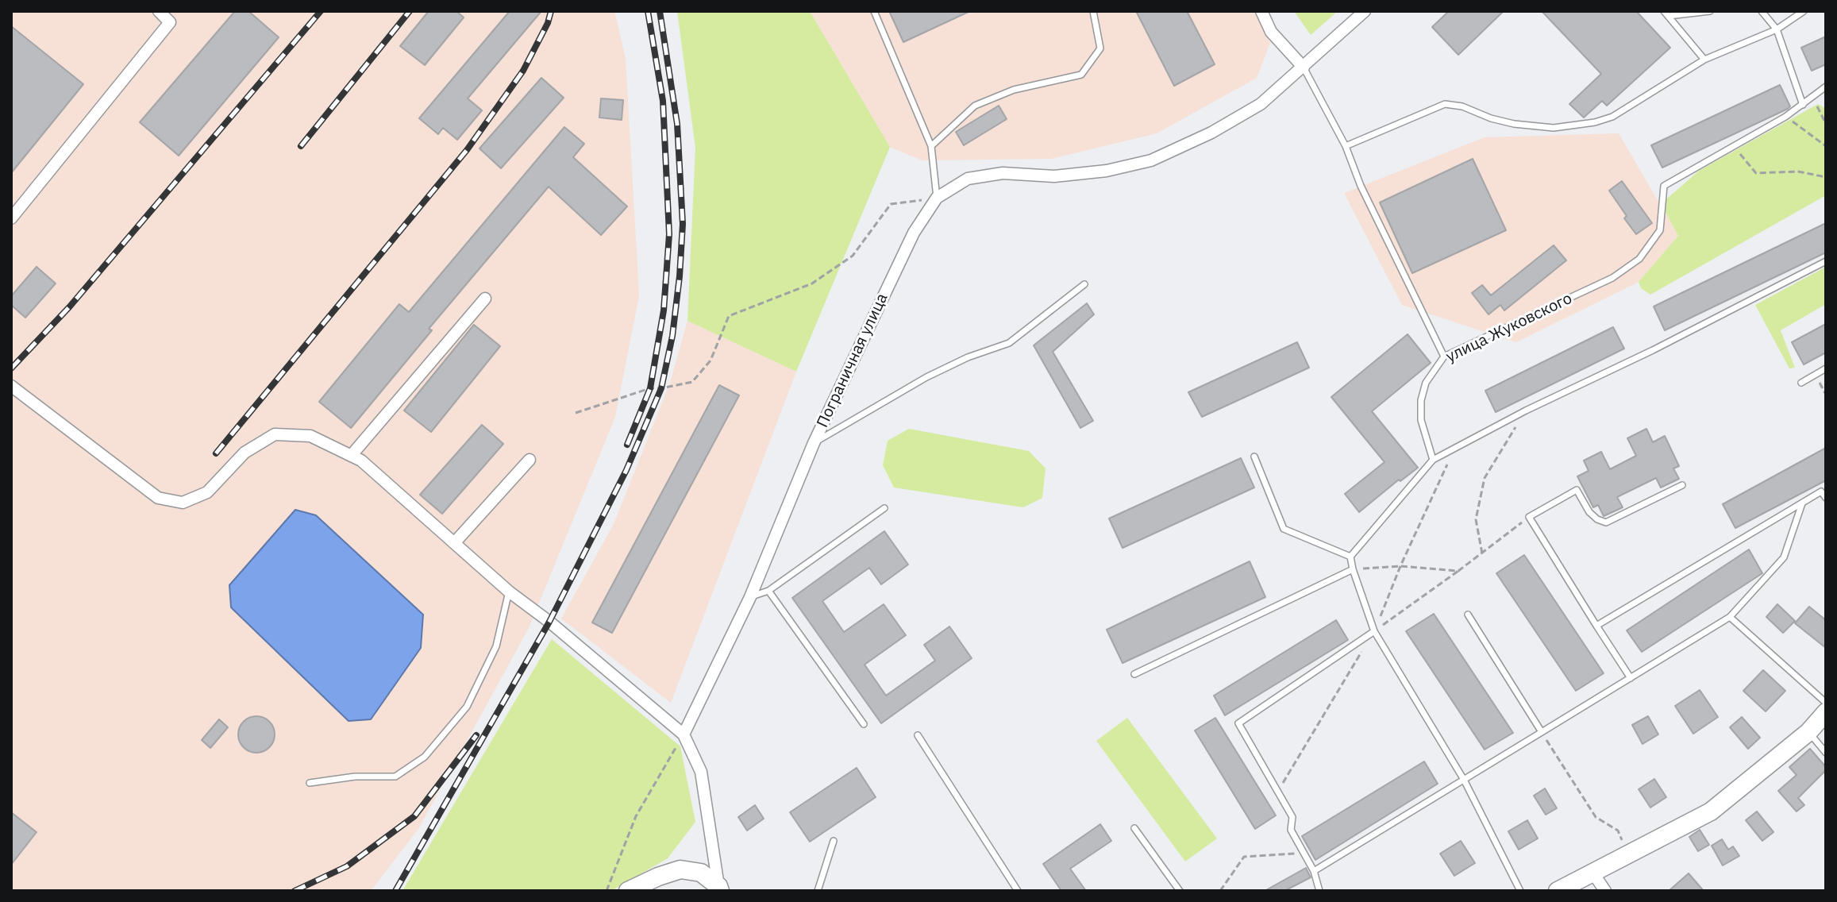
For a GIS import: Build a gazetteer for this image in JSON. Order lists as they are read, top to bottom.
{
  "streets": {
    "street": ["Пограничная улица"],
    "lane": ["улица Жуковского"]
  }
}
